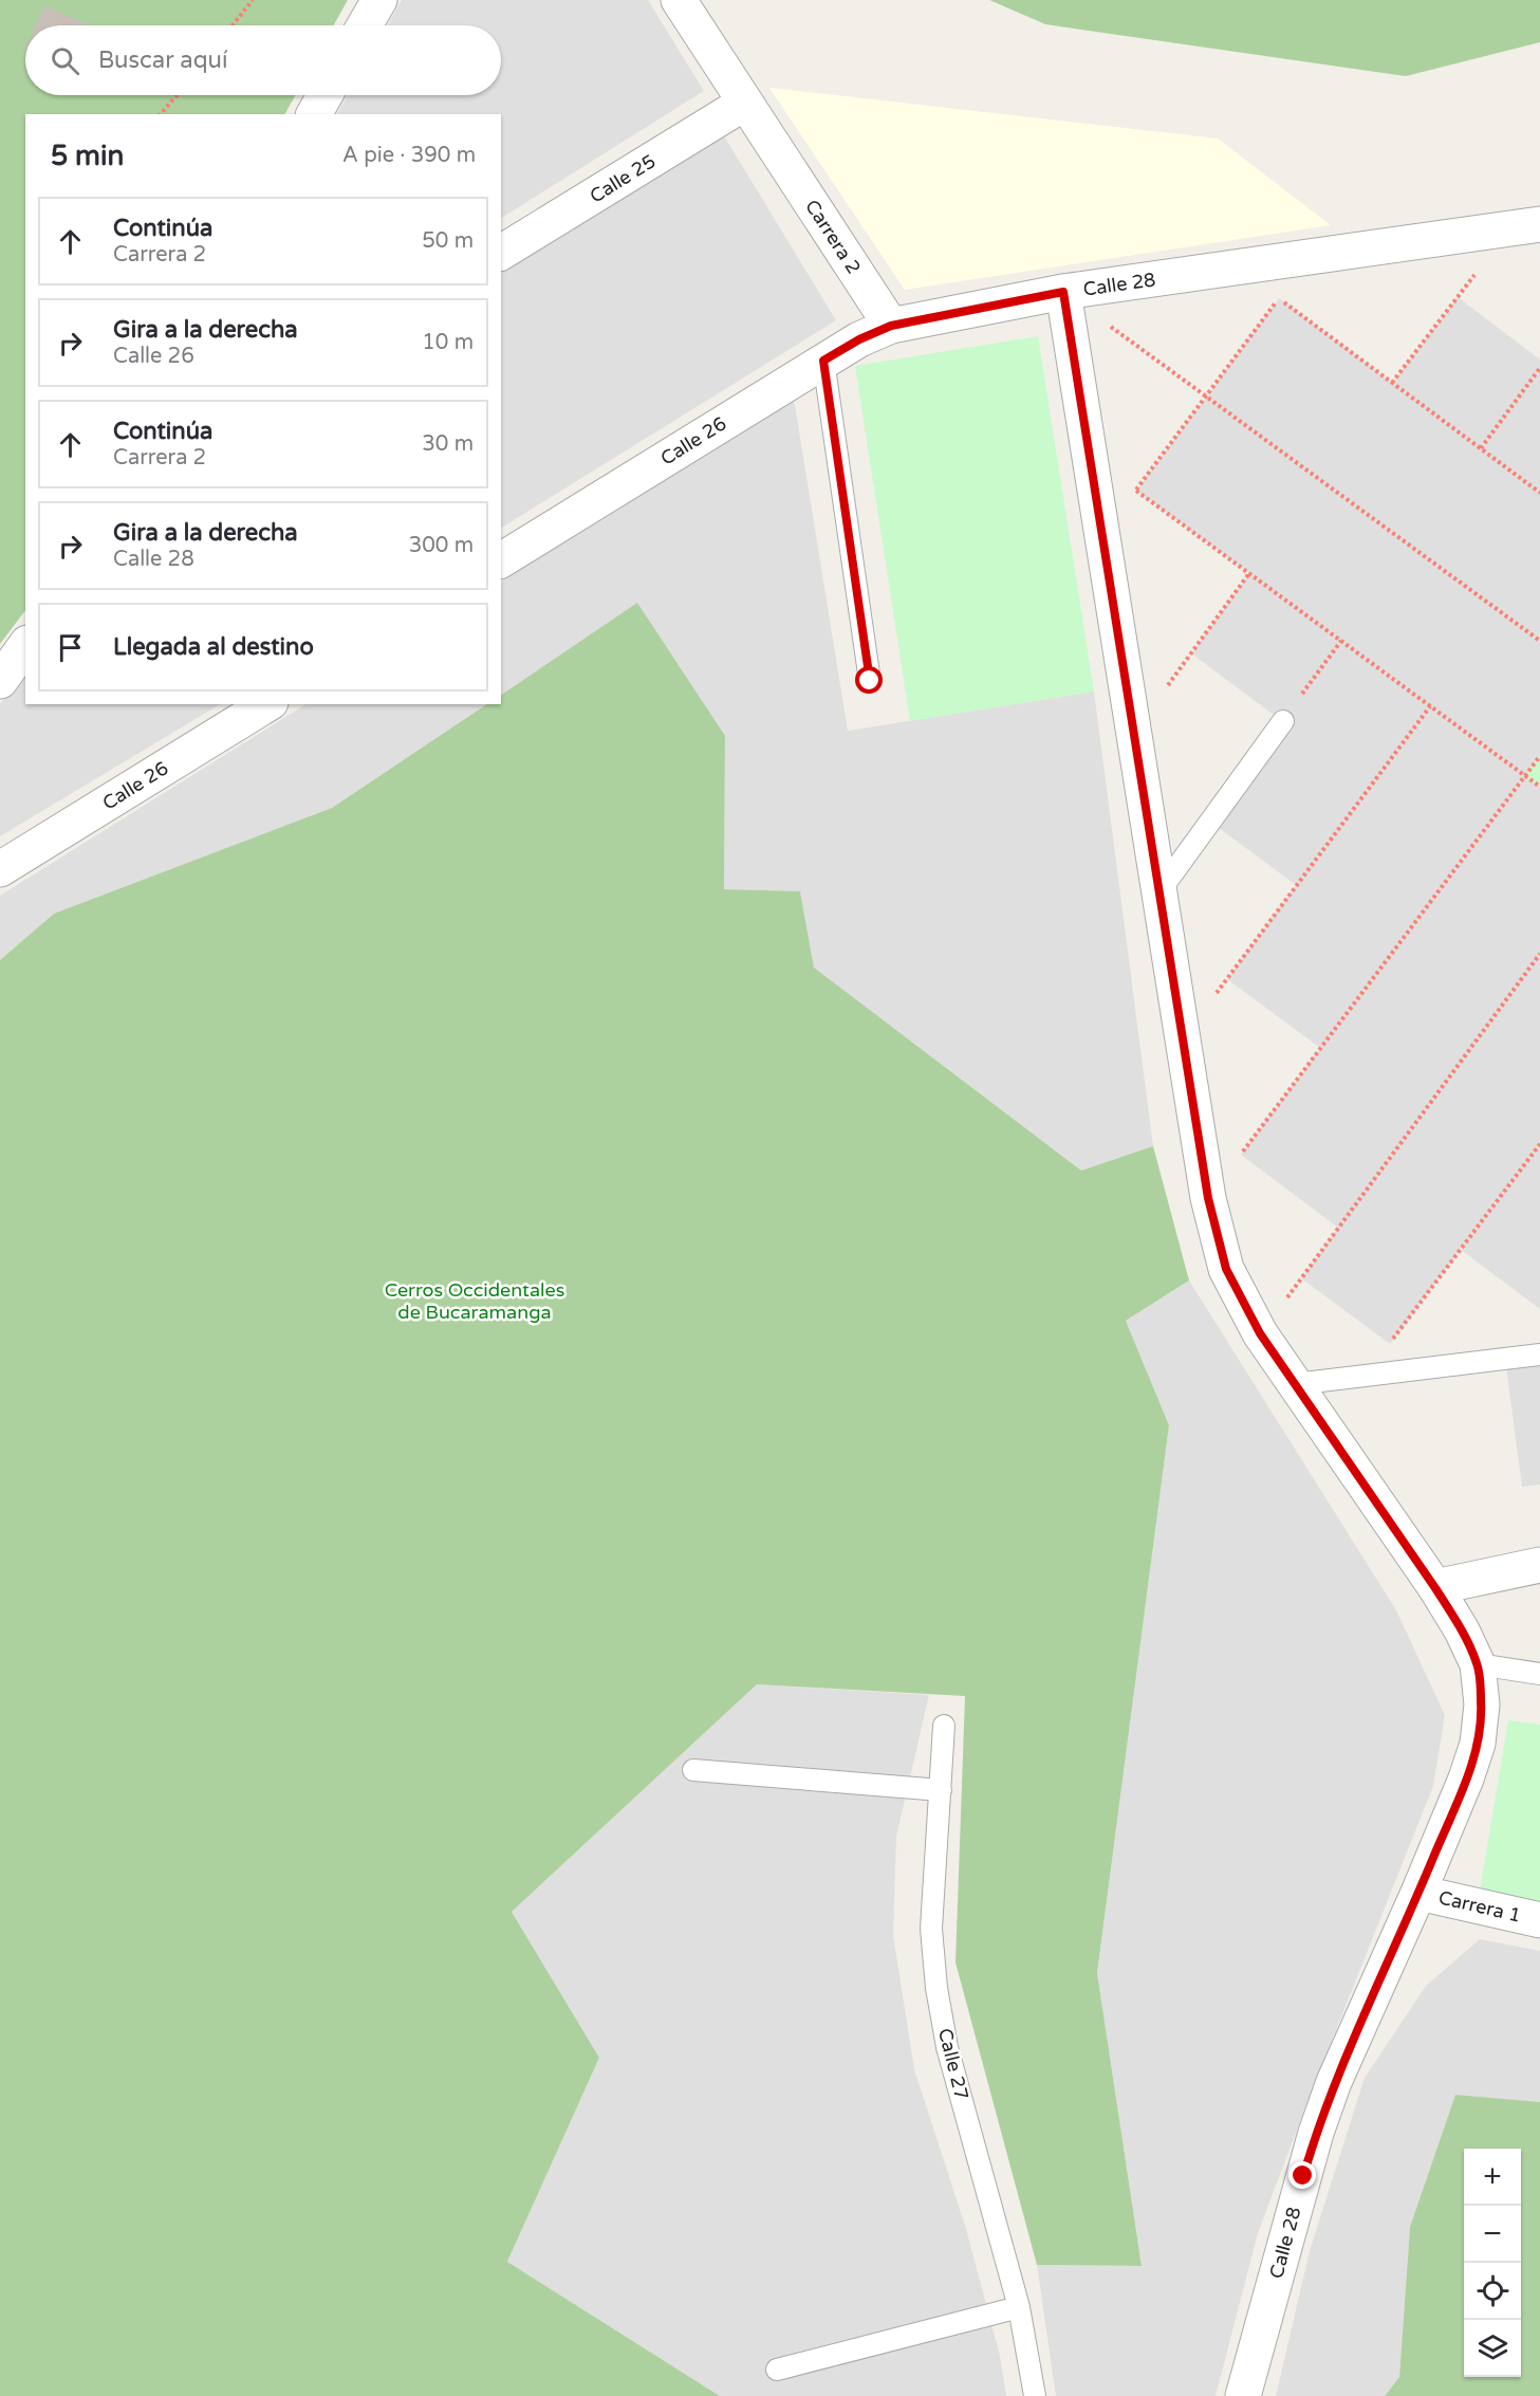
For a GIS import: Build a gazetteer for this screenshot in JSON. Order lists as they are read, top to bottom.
{
  "streets": {
    "street": [
      "Calle 25",
      "Carrera 2",
      "Calle 28",
      "Calle 26",
      "Carrera 1"
    ],
    "lane": ["Calle 27"]
  },
  "crossings": [
    ["Calle 25", "Carrera 2"],
    ["Carrera 2", "Calle 26"],
    ["Calle 28", "Carrera 1"]
  ],
  "parks": ["Cerros Occidentales de Bucaramanga"],
  "page": {
    "search": "Buscar aquí",
    "heading": ["5 min", "A pie · 390 m"],
    "list": [
      ["Continúa", "Carrera 2", "50 m"],
      ["Gira a la derecha", "Calle 26", "10 m"],
      ["Continúa", "Carrera 2", "30 m"],
      ["Gira a la derecha", "Calle 28", "300 m"],
      "Llegada al destino"
    ],
    "map_buttons": ["+", "−"]
  }
}
